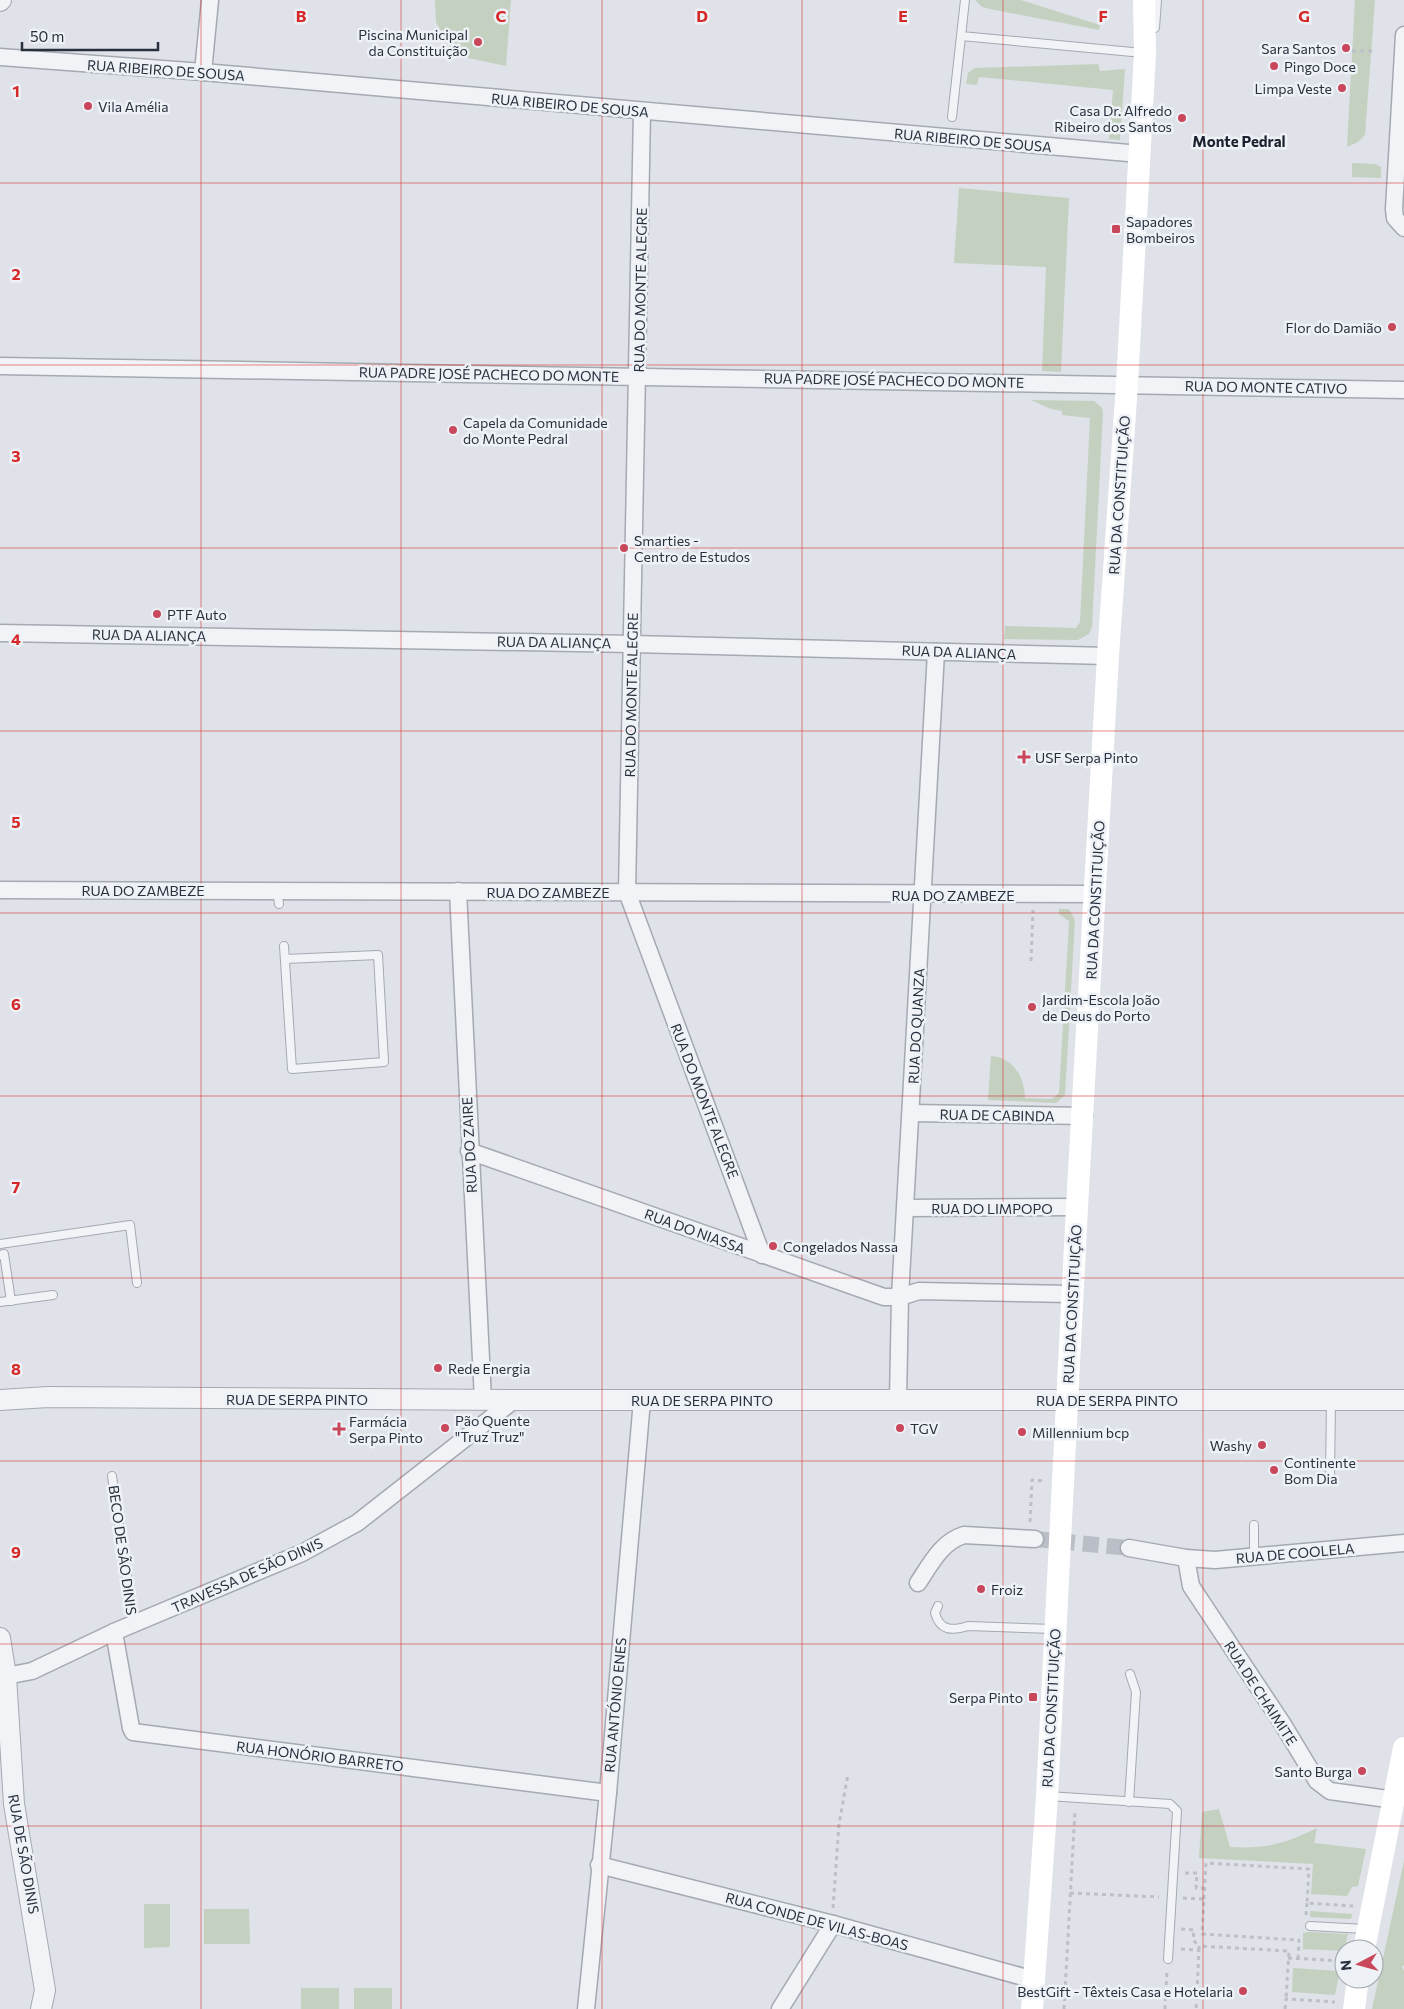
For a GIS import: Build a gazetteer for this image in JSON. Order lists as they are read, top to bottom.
{
  "streets": {
    "main road": ["RUA DA CONSTITUIÇÃO"],
    "street": [
      "RUA RIBEIRO DE SOUSA",
      "RUA DO MONTE ALEGRE",
      "RUA PADRE JOSÉ PACHECO DO MONTE",
      "RUA DO MONTE CATIVO",
      "RUA DA ALIANÇA",
      "RUA DO ZAMBEZE",
      "RUA DO QUANZA",
      "RUA DE CABINDA",
      "RUA DO ZAIRE",
      "RUA DO LIMPOPO",
      "RUA DO NIASSA",
      "RUA DE SERPA PINTO",
      "RUA DE COOLELA",
      "TRAVESSA DE SÃO DINIS",
      "RUA DE CHAIMITE",
      "RUA ANTÓNIO ENES",
      "RUA HONÓRIO BARRETO",
      "RUA DE SÃO DINIS",
      "RUA CONDE DE VILAS-BOAS"
    ],
    "lane": ["BECO DE SÃO DINIS"]
  },
  "crossings": [
    ["RUA RIBEIRO DE SOUSA", "RUA DO MONTE ALEGRE"],
    ["RUA RIBEIRO DE SOUSA", "RUA DA CONSTITUIÇÃO"],
    ["RUA DO MONTE ALEGRE", "RUA PADRE JOSÉ PACHECO DO MONTE"],
    ["RUA DO MONTE ALEGRE", "RUA DA ALIANÇA"],
    ["RUA DO MONTE ALEGRE", "RUA DO ZAMBEZE"],
    ["RUA DO MONTE ALEGRE", "RUA DO NIASSA"],
    ["RUA PADRE JOSÉ PACHECO DO MONTE", "RUA DO MONTE CATIVO"],
    ["RUA PADRE JOSÉ PACHECO DO MONTE", "RUA DA CONSTITUIÇÃO"],
    ["RUA DO MONTE CATIVO", "RUA DA CONSTITUIÇÃO"],
    ["RUA DA CONSTITUIÇÃO", "RUA DA ALIANÇA"],
    ["RUA DA CONSTITUIÇÃO", "RUA DO ZAMBEZE"],
    ["RUA DA CONSTITUIÇÃO", "RUA DE CABINDA"],
    ["RUA DA CONSTITUIÇÃO", "RUA DO LIMPOPO"],
    ["RUA DA CONSTITUIÇÃO", "RUA DO NIASSA"],
    ["RUA DA CONSTITUIÇÃO", "RUA DE SERPA PINTO"],
    ["RUA DA CONSTITUIÇÃO", "RUA CONDE DE VILAS-BOAS"],
    ["RUA DA ALIANÇA", "RUA DO QUANZA"],
    ["RUA DO ZAMBEZE", "RUA DO QUANZA"],
    ["RUA DO ZAMBEZE", "RUA DO ZAIRE"],
    ["RUA DO QUANZA", "RUA DE CABINDA"],
    ["RUA DO QUANZA", "RUA DO LIMPOPO"],
    ["RUA DO QUANZA", "RUA DO NIASSA"],
    ["RUA DO QUANZA", "RUA DE SERPA PINTO"],
    ["RUA DO ZAIRE", "RUA DO NIASSA"],
    ["RUA DO ZAIRE", "RUA DE SERPA PINTO"],
    ["RUA DE SERPA PINTO", "TRAVESSA DE SÃO DINIS"],
    ["RUA DE SERPA PINTO", "RUA ANTÓNIO ENES"],
    ["BECO DE SÃO DINIS", "TRAVESSA DE SÃO DINIS"],
    ["RUA DE COOLELA", "RUA DE CHAIMITE"],
    ["TRAVESSA DE SÃO DINIS", "RUA HONÓRIO BARRETO"],
    ["TRAVESSA DE SÃO DINIS", "RUA DE SÃO DINIS"],
    ["RUA ANTÓNIO ENES", "RUA HONÓRIO BARRETO"],
    ["RUA ANTÓNIO ENES", "RUA CONDE DE VILAS-BOAS"]
  ],
  "districts": ["Monte Pedral"],
  "places": {
    "other": [
      "Piscina Municipal da Constituição",
      "Sara Santos",
      "Pingo Doce",
      "Limpa Veste",
      "Vila Amélia",
      "Casa Dr. Alfredo Ribeiro dos Santos",
      "Flor do Damião",
      "Capela da Comunidade do Monte Pedral",
      "Smarties - Centro de Estudos",
      "PTF Auto",
      "Jardim-Escola João de Deus do Porto",
      "Congelados Nassa",
      "Rede Energia",
      "Pão Quente \"Truz Truz\"",
      "TGV",
      "Millennium bcp",
      "Washy",
      "Continente Bom Dia",
      "Froiz",
      "Santo Burga",
      "BestGift - Têxteis Casa e Hotelaria"
    ],
    "transit": ["Sapadores Bombeiros", "Serpa Pinto"],
    "health": ["USF Serpa Pinto", "Farmácia Serpa Pinto"]
  },
  "scale_bar": "50 m",
  "north": "left",
  "grid": {
    "columns": [
      "B",
      "C",
      "D",
      "E",
      "F",
      "G"
    ],
    "rows": [
      "1",
      "2",
      "3",
      "4",
      "5",
      "6",
      "7",
      "8",
      "9"
    ]
  }
}
